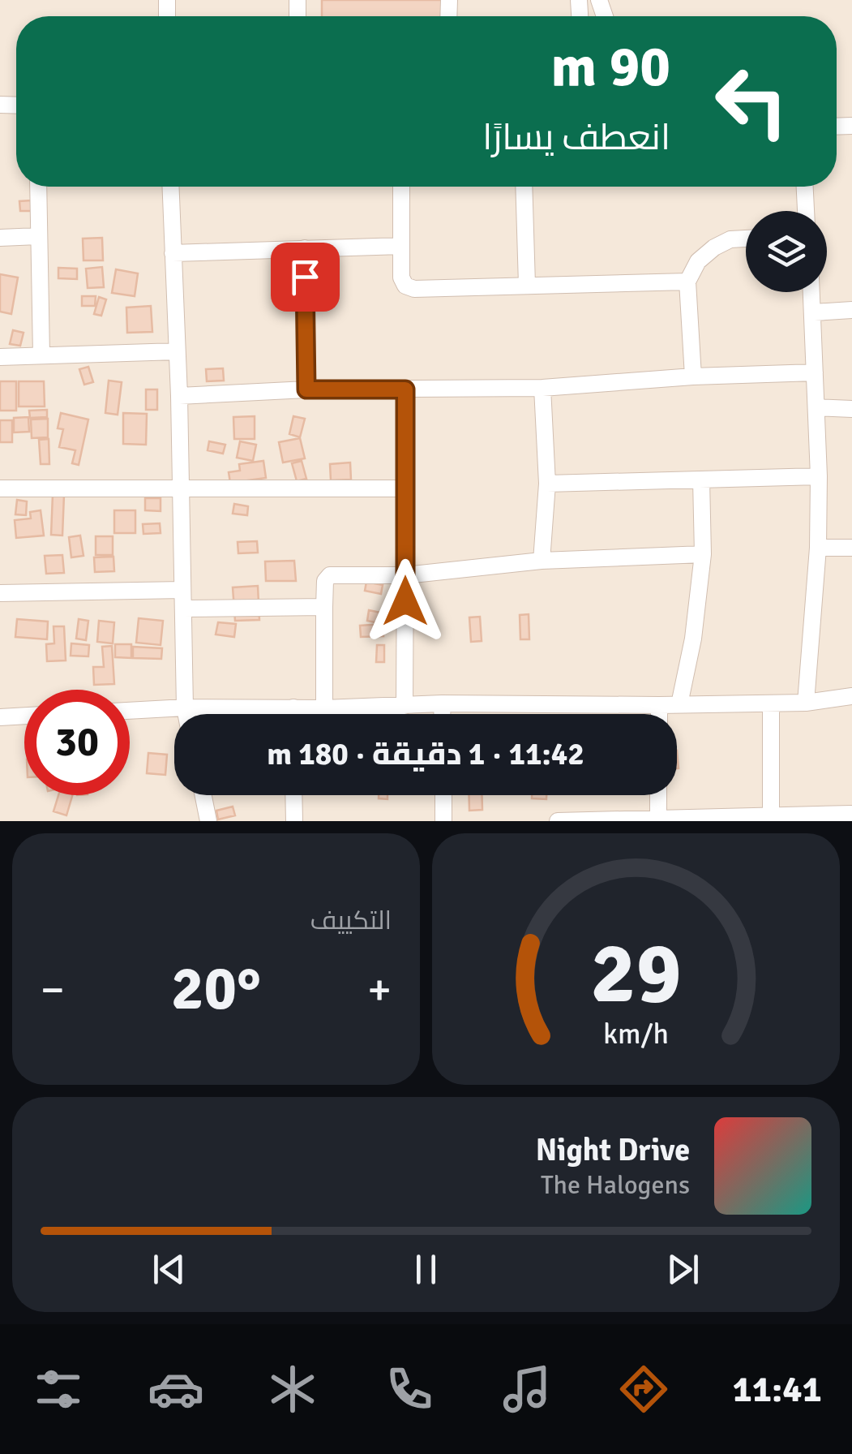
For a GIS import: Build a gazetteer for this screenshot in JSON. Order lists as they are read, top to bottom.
{
  "page": {
    "turn": ["90 m", "انعطف يسارًا"],
    "limit": "30",
    "trip": "11:42 · 1 دقيقة · 180 m",
    "tile": "التكييف",
    "heat": ["−", "20°", "+"],
    "song": ["Night Drive", "The Halogens"],
    "tabs": "11:41",
    "gauge": ["29", "km/h"]
  }
}
